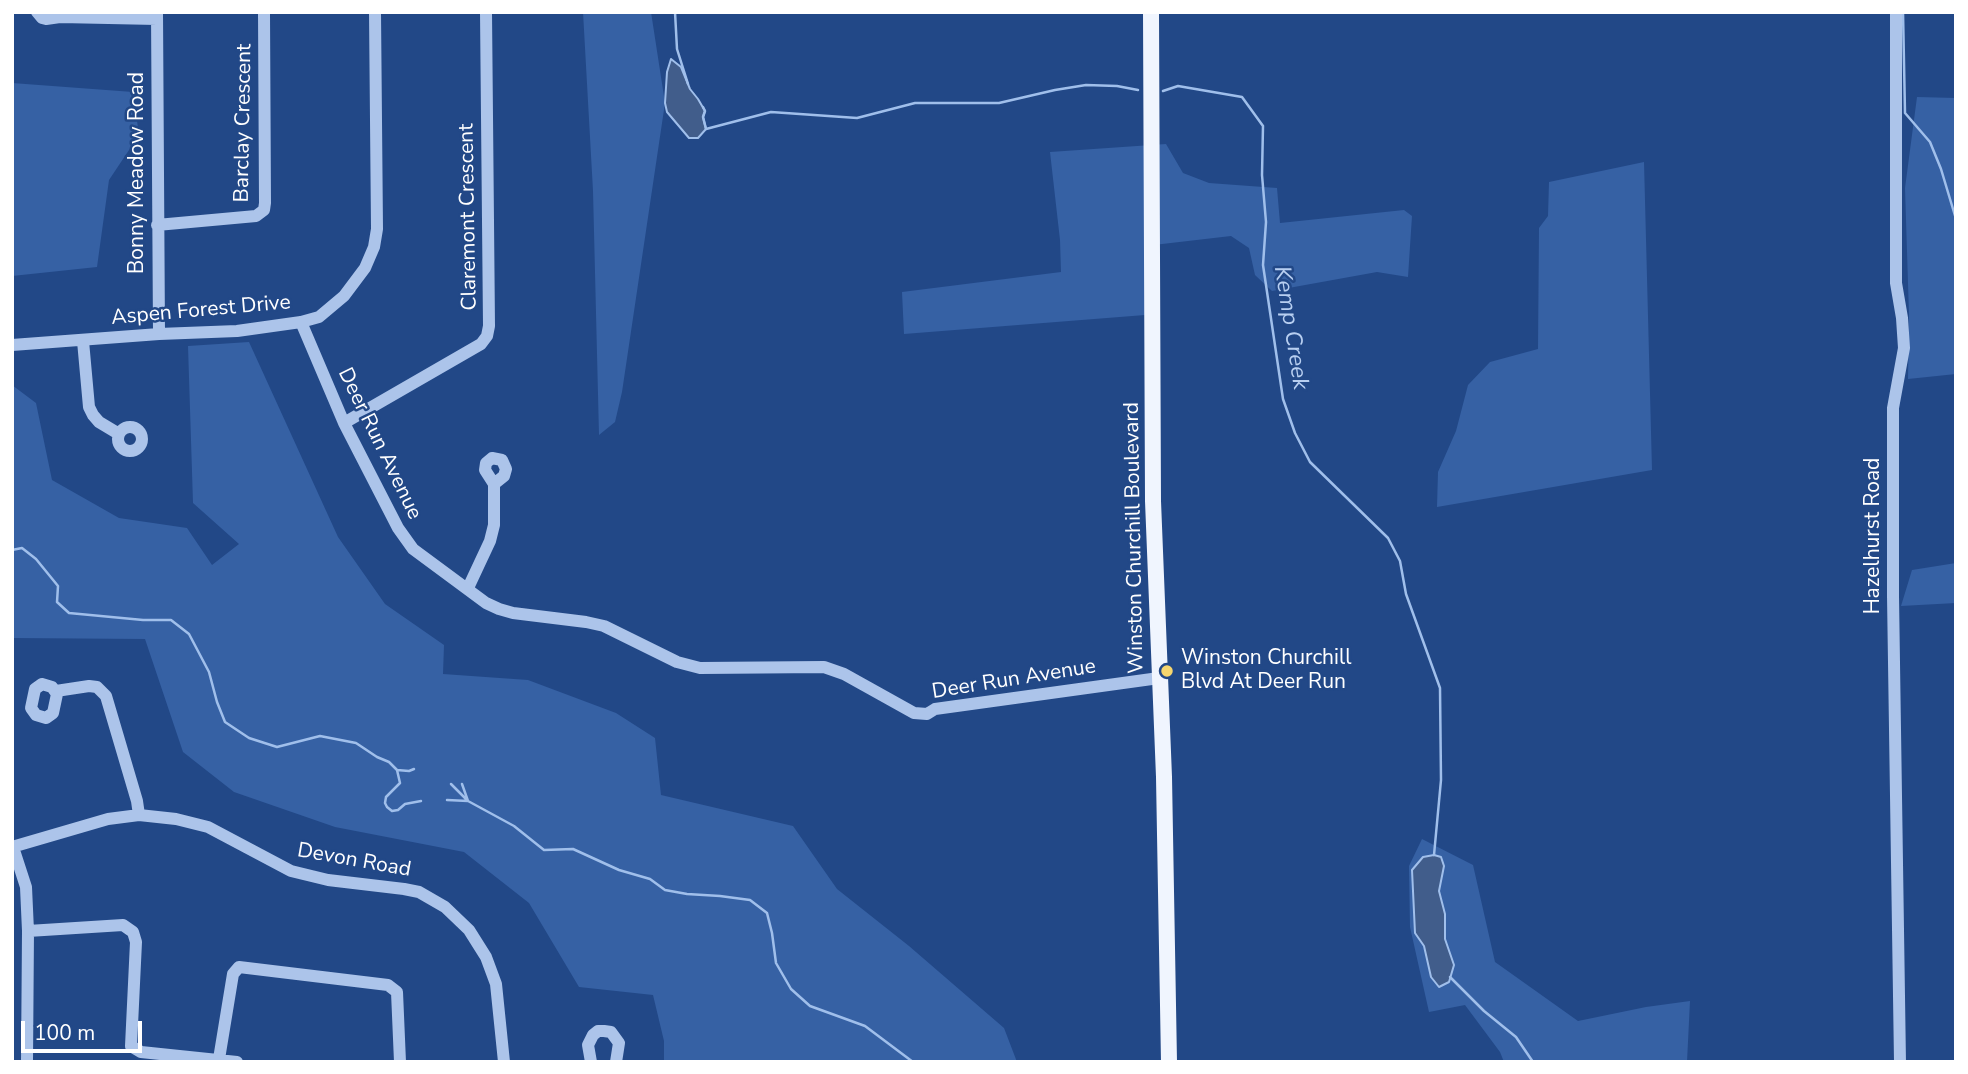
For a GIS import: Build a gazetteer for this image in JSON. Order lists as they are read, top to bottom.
{
  "streets": {
    "main road": ["Winston Churchill Boulevard"],
    "street": [
      "Barclay Crescent",
      "Bonny Meadow Road",
      "Claremont Crescent",
      "Aspen Forest Drive",
      "Deer Run Avenue",
      "Hazelhurst Road",
      "Devon Road"
    ]
  },
  "crossings": [
    ["Barclay Crescent", "Bonny Meadow Road"],
    ["Bonny Meadow Road", "Aspen Forest Drive"],
    ["Claremont Crescent", "Deer Run Avenue"],
    ["Aspen Forest Drive", "Deer Run Avenue"],
    ["Deer Run Avenue", "Winston Churchill Boulevard"]
  ],
  "water": ["Kemp Creek"],
  "places": ["Winston Churchill Blvd At Deer Run"],
  "scale_bar": "100 m"
}
